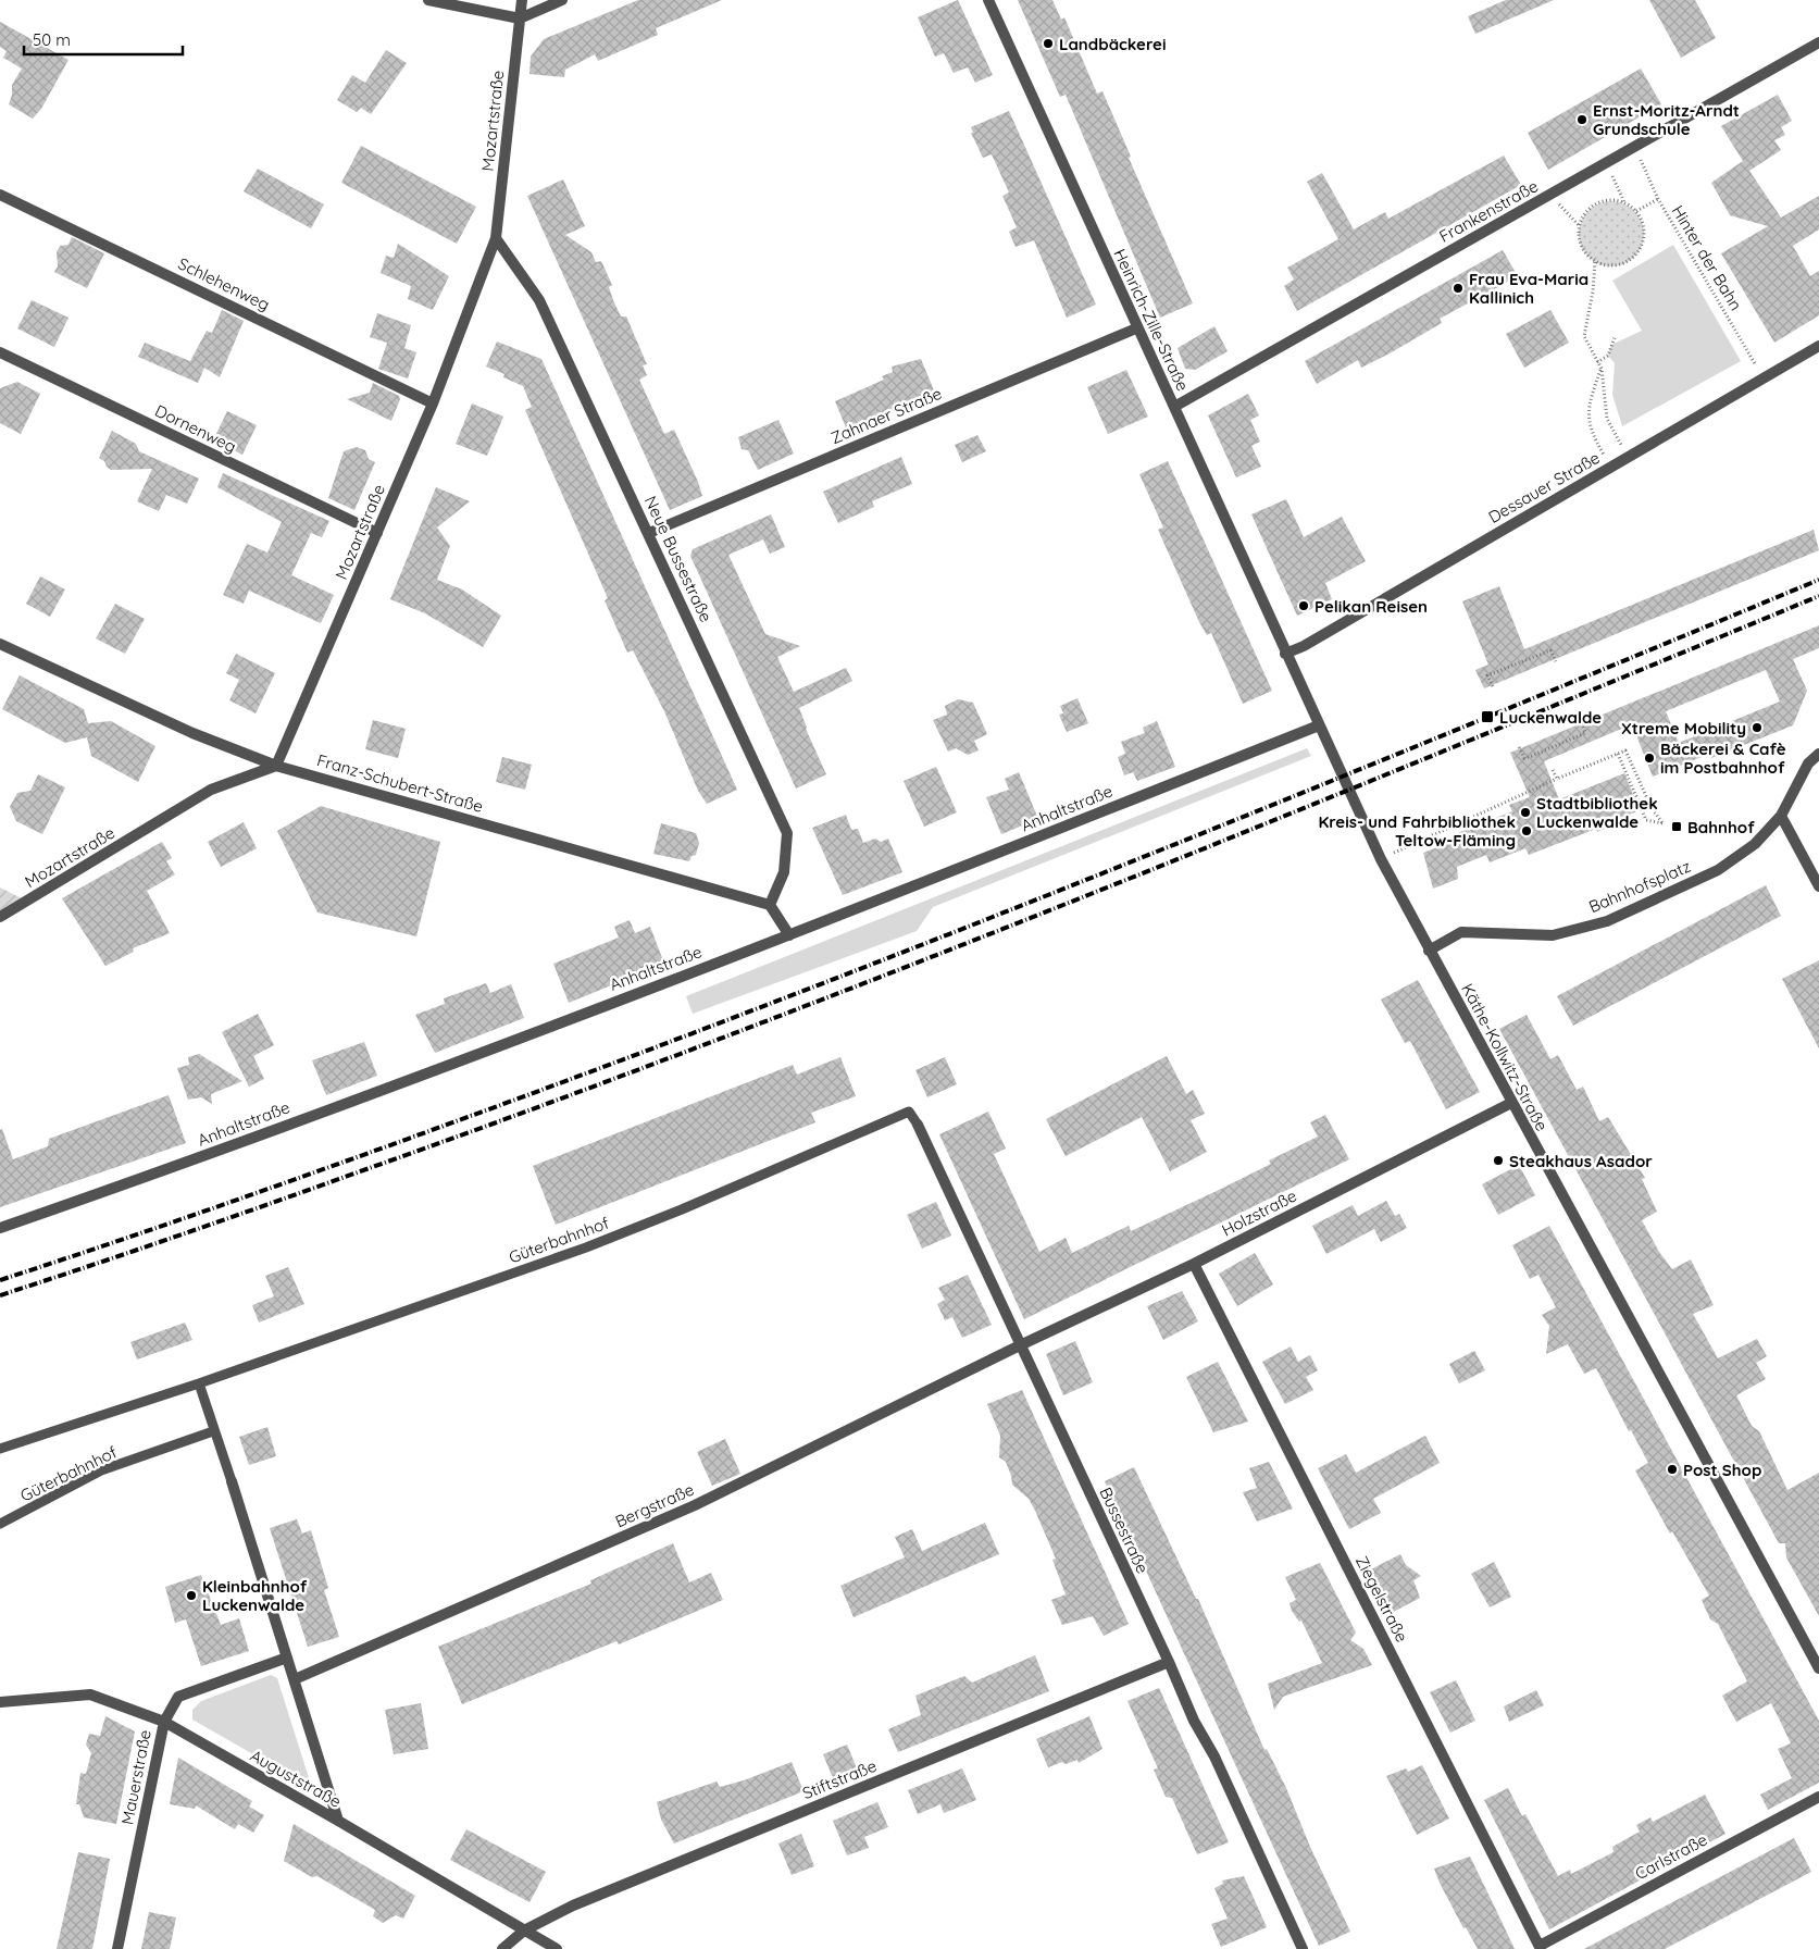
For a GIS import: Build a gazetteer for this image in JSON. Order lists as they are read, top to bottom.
{
  "streets": {
    "street": [
      "Mozartstraße",
      "Frankenstraße",
      "Schlehenweg",
      "Heinrich-Zille-Straße",
      "Zahnaer Straße",
      "Dornenweg",
      "Dessauer Straße",
      "Neue Bussestraße",
      "Franz-Schubert-Straße",
      "Anhaltstraße",
      "Bahnhofsplatz",
      "Käthe-Kollwitz-Straße",
      "Holzstraße",
      "Bergstraße",
      "Bussestraße",
      "Ziegelstraße",
      "Mauerstraße",
      "Auguststraße",
      "Stiftstraße",
      "Carlstraße"
    ],
    "lane": ["Güterbahnhof"],
    "path": ["Hinter der Bahn"]
  },
  "crossings": [
    ["Mozartstraße", "Schlehenweg"],
    ["Mozartstraße", "Dornenweg"],
    ["Mozartstraße", "Neue Bussestraße"],
    ["Mozartstraße", "Franz-Schubert-Straße"],
    ["Frankenstraße", "Hinter der Bahn"],
    ["Frankenstraße", "Heinrich-Zille-Straße"],
    ["Hinter der Bahn", "Dessauer Straße"],
    ["Heinrich-Zille-Straße", "Zahnaer Straße"],
    ["Heinrich-Zille-Straße", "Dessauer Straße"],
    ["Heinrich-Zille-Straße", "Käthe-Kollwitz-Straße"],
    ["Zahnaer Straße", "Neue Bussestraße"],
    ["Dessauer Straße", "Käthe-Kollwitz-Straße"],
    ["Neue Bussestraße", "Franz-Schubert-Straße"],
    ["Anhaltstraße", "Käthe-Kollwitz-Straße"],
    ["Bahnhofsplatz", "Käthe-Kollwitz-Straße"],
    ["Käthe-Kollwitz-Straße", "Holzstraße"],
    ["Holzstraße", "Bergstraße"],
    ["Holzstraße", "Bussestraße"],
    ["Holzstraße", "Ziegelstraße"],
    ["Güterbahnhof", "Bussestraße"],
    ["Bergstraße", "Bussestraße"],
    ["Bussestraße", "Stiftstraße"],
    ["Ziegelstraße", "Carlstraße"],
    ["Mauerstraße", "Auguststraße"],
    ["Auguststraße", "Stiftstraße"]
  ],
  "places": {
    "other": [
      "Landbäckerei",
      "Ernst-Moritz-Arndt Grundschule",
      "Frau Eva-Maria Kallinich",
      "Pelikan Reisen",
      "Xtreme Mobility",
      "Bäckerei & Cafè im Postbahnhof",
      "Stadtbibliothek Luckenwalde",
      "Kreis- und Fahrbibliothek Teltow-Fläming",
      "Steakhaus Asador",
      "Post Shop",
      "Kleinbahnhof Luckenwalde"
    ],
    "transit": ["Luckenwalde", "Bahnhof"]
  },
  "scale_bar": "50 m"
}
